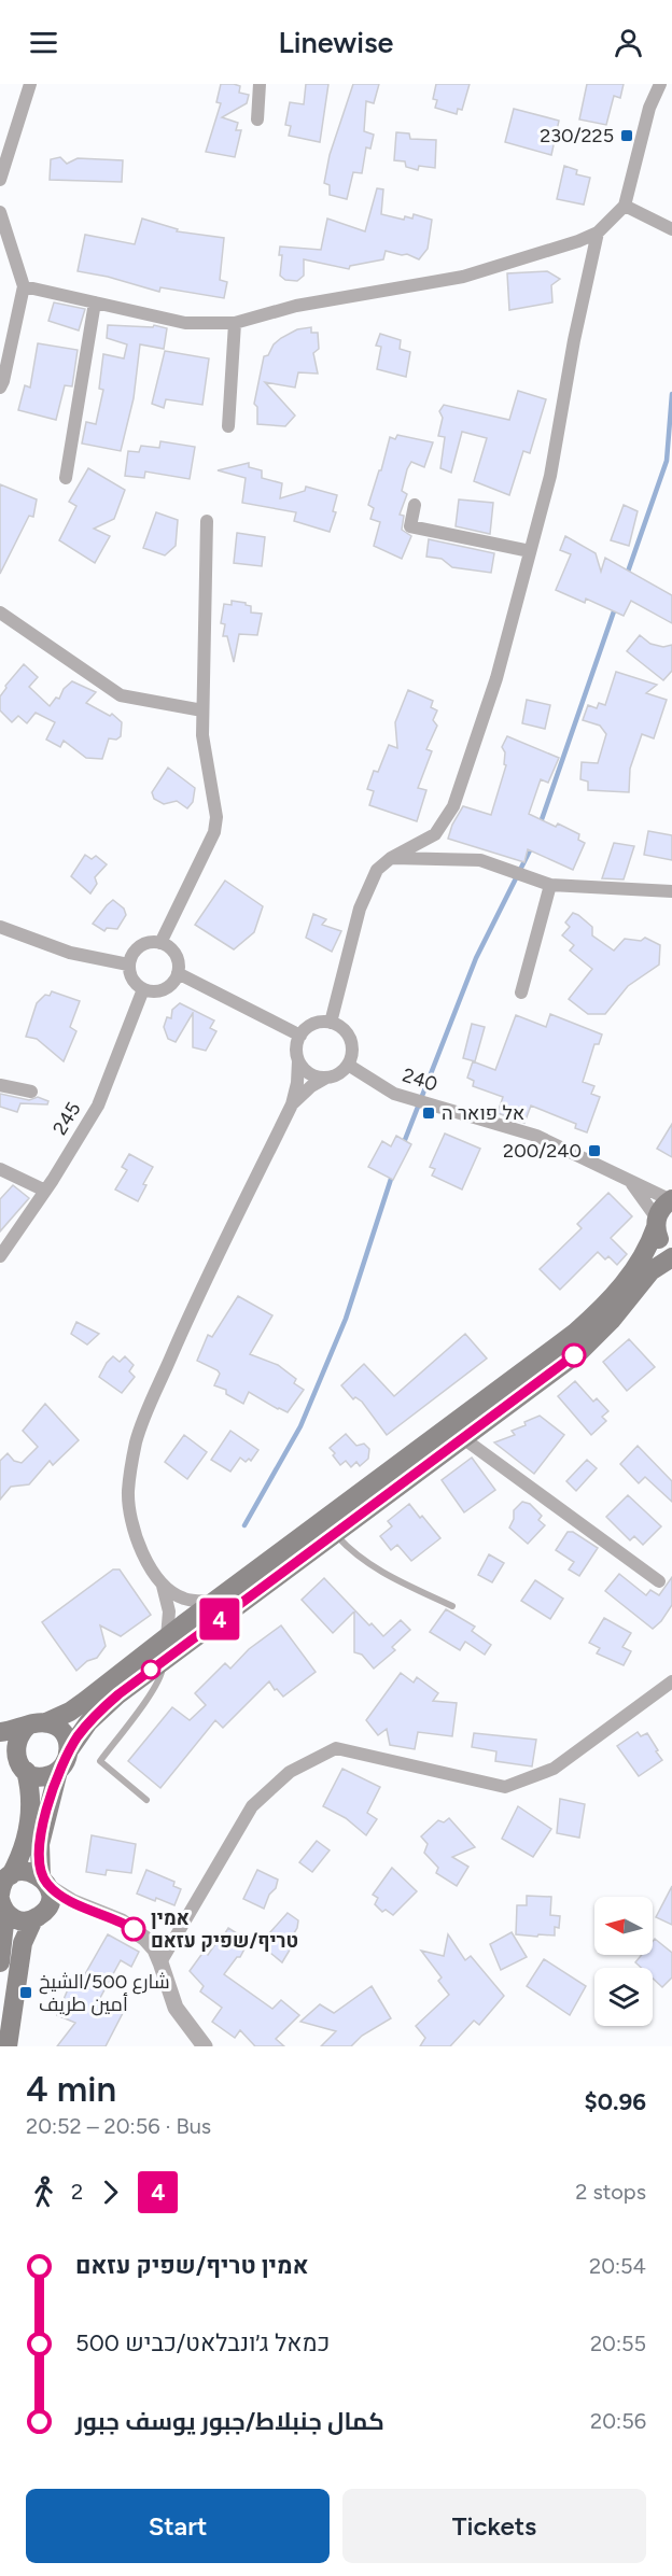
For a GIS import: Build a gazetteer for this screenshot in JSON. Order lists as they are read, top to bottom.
{
  "streets": {
    "street": ["240", "245"]
  },
  "places": {
    "transit": [
      "230/225",
      "אל פואר ה",
      "200/240",
      "شارع 500/الشيخ أمين طريف"
    ],
    "other": ["אמין טריף/שפיק עזאם"]
  },
  "lines": ["bus line 4"],
  "north": "left",
  "page": {
    "header": "Linewise",
    "on_map": "4",
    "heading": ["4 min", "20:52 – 20:56 · Bus", "$0.96"],
    "legs": ["2", "4", "2 stops"],
    "list": [
      {
        "name": "אמין טריף/שפיק עזאם",
        "value": "20:54"
      },
      {
        "name": "כמאל ג׳ונבלאט/כביש 500",
        "value": "20:55"
      },
      {
        "name": "كمال جنبلاط/جبور يوسف جبور",
        "value": "20:56"
      }
    ],
    "buttons": ["Start", "Tickets"]
  }
}
